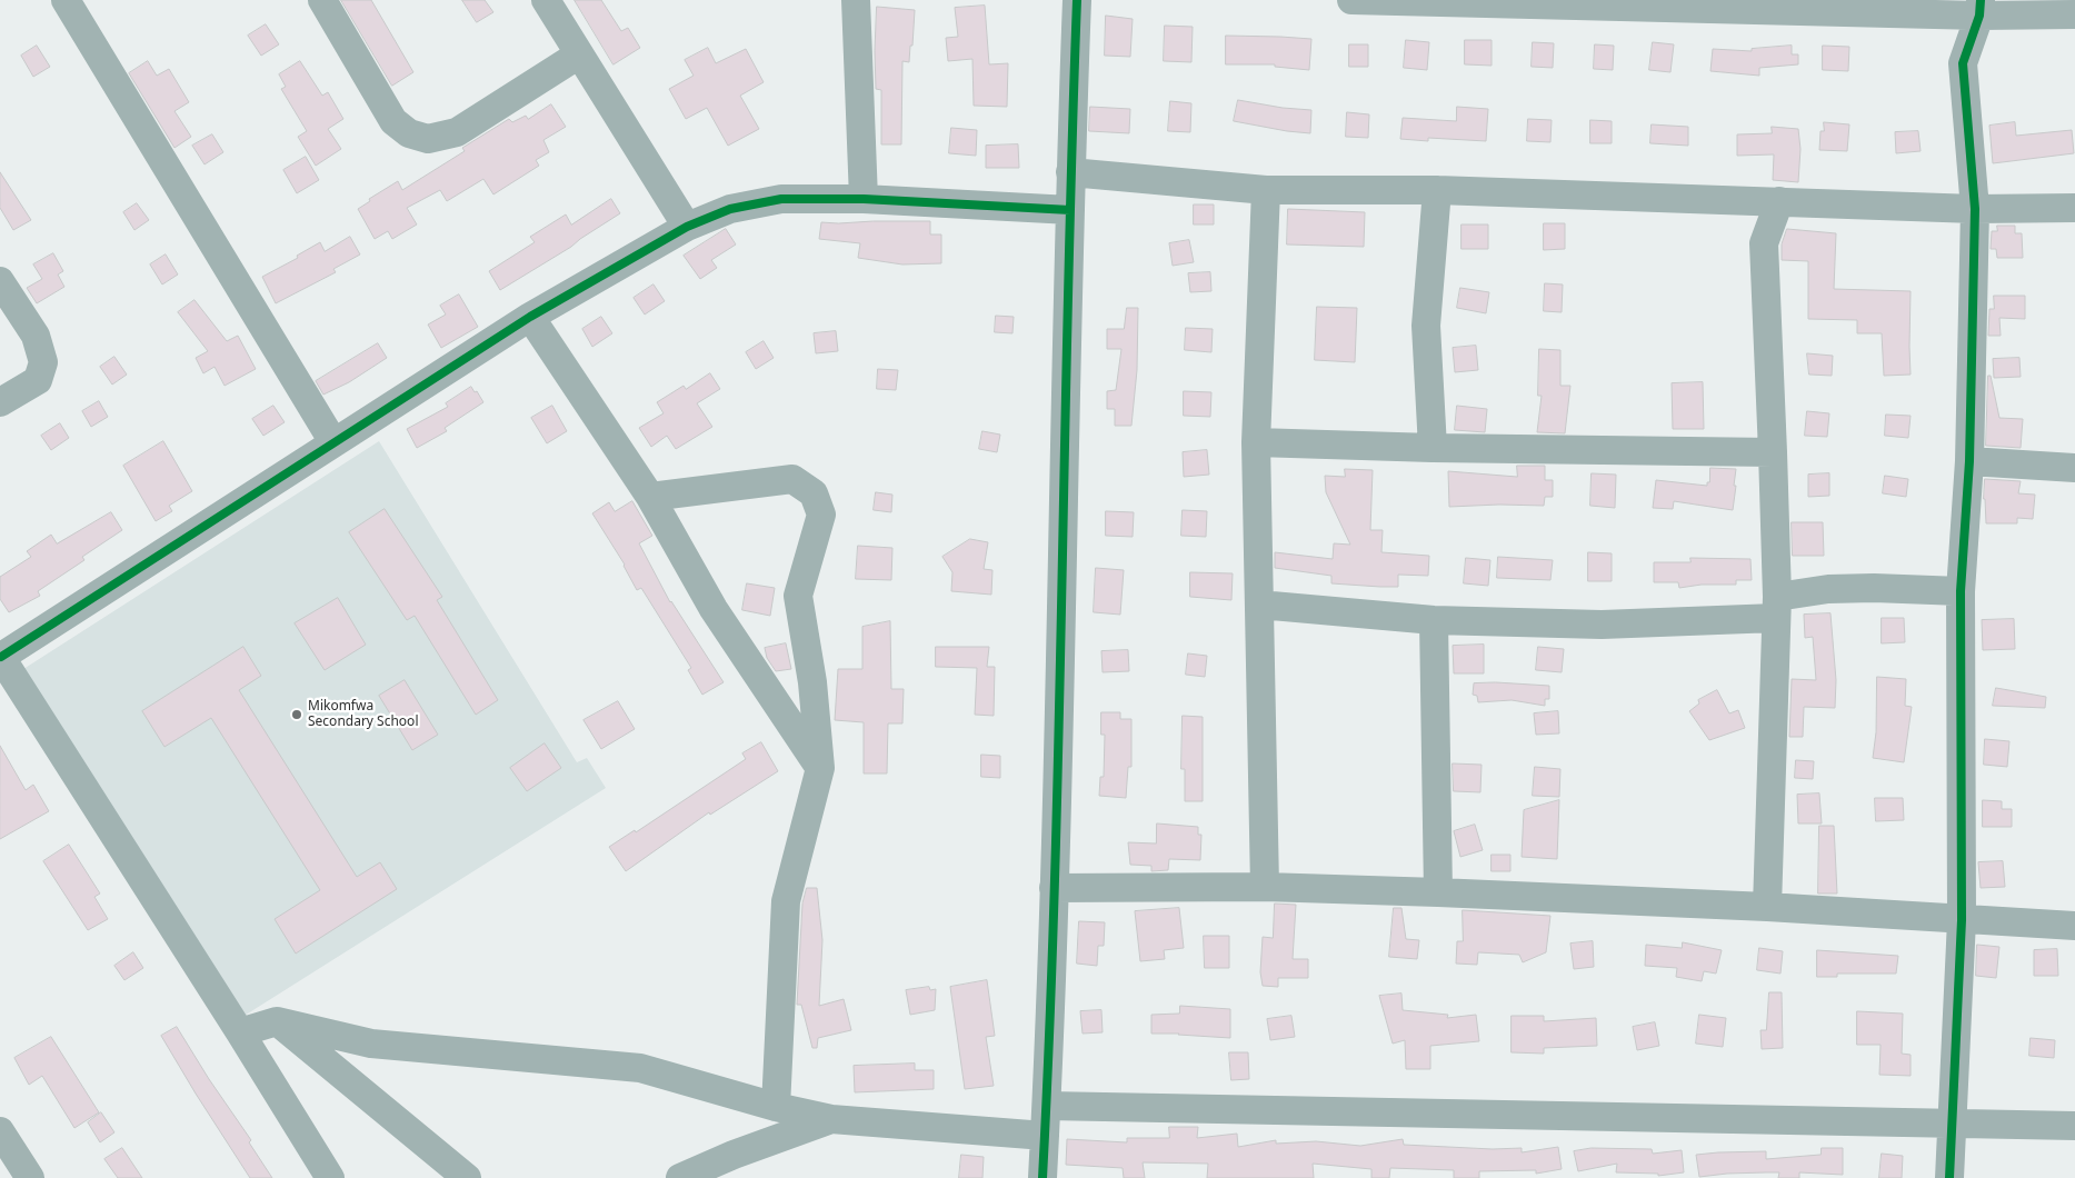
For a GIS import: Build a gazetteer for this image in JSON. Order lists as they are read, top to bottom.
{
  "places": ["Mikomfwa Secondary School"]
}
